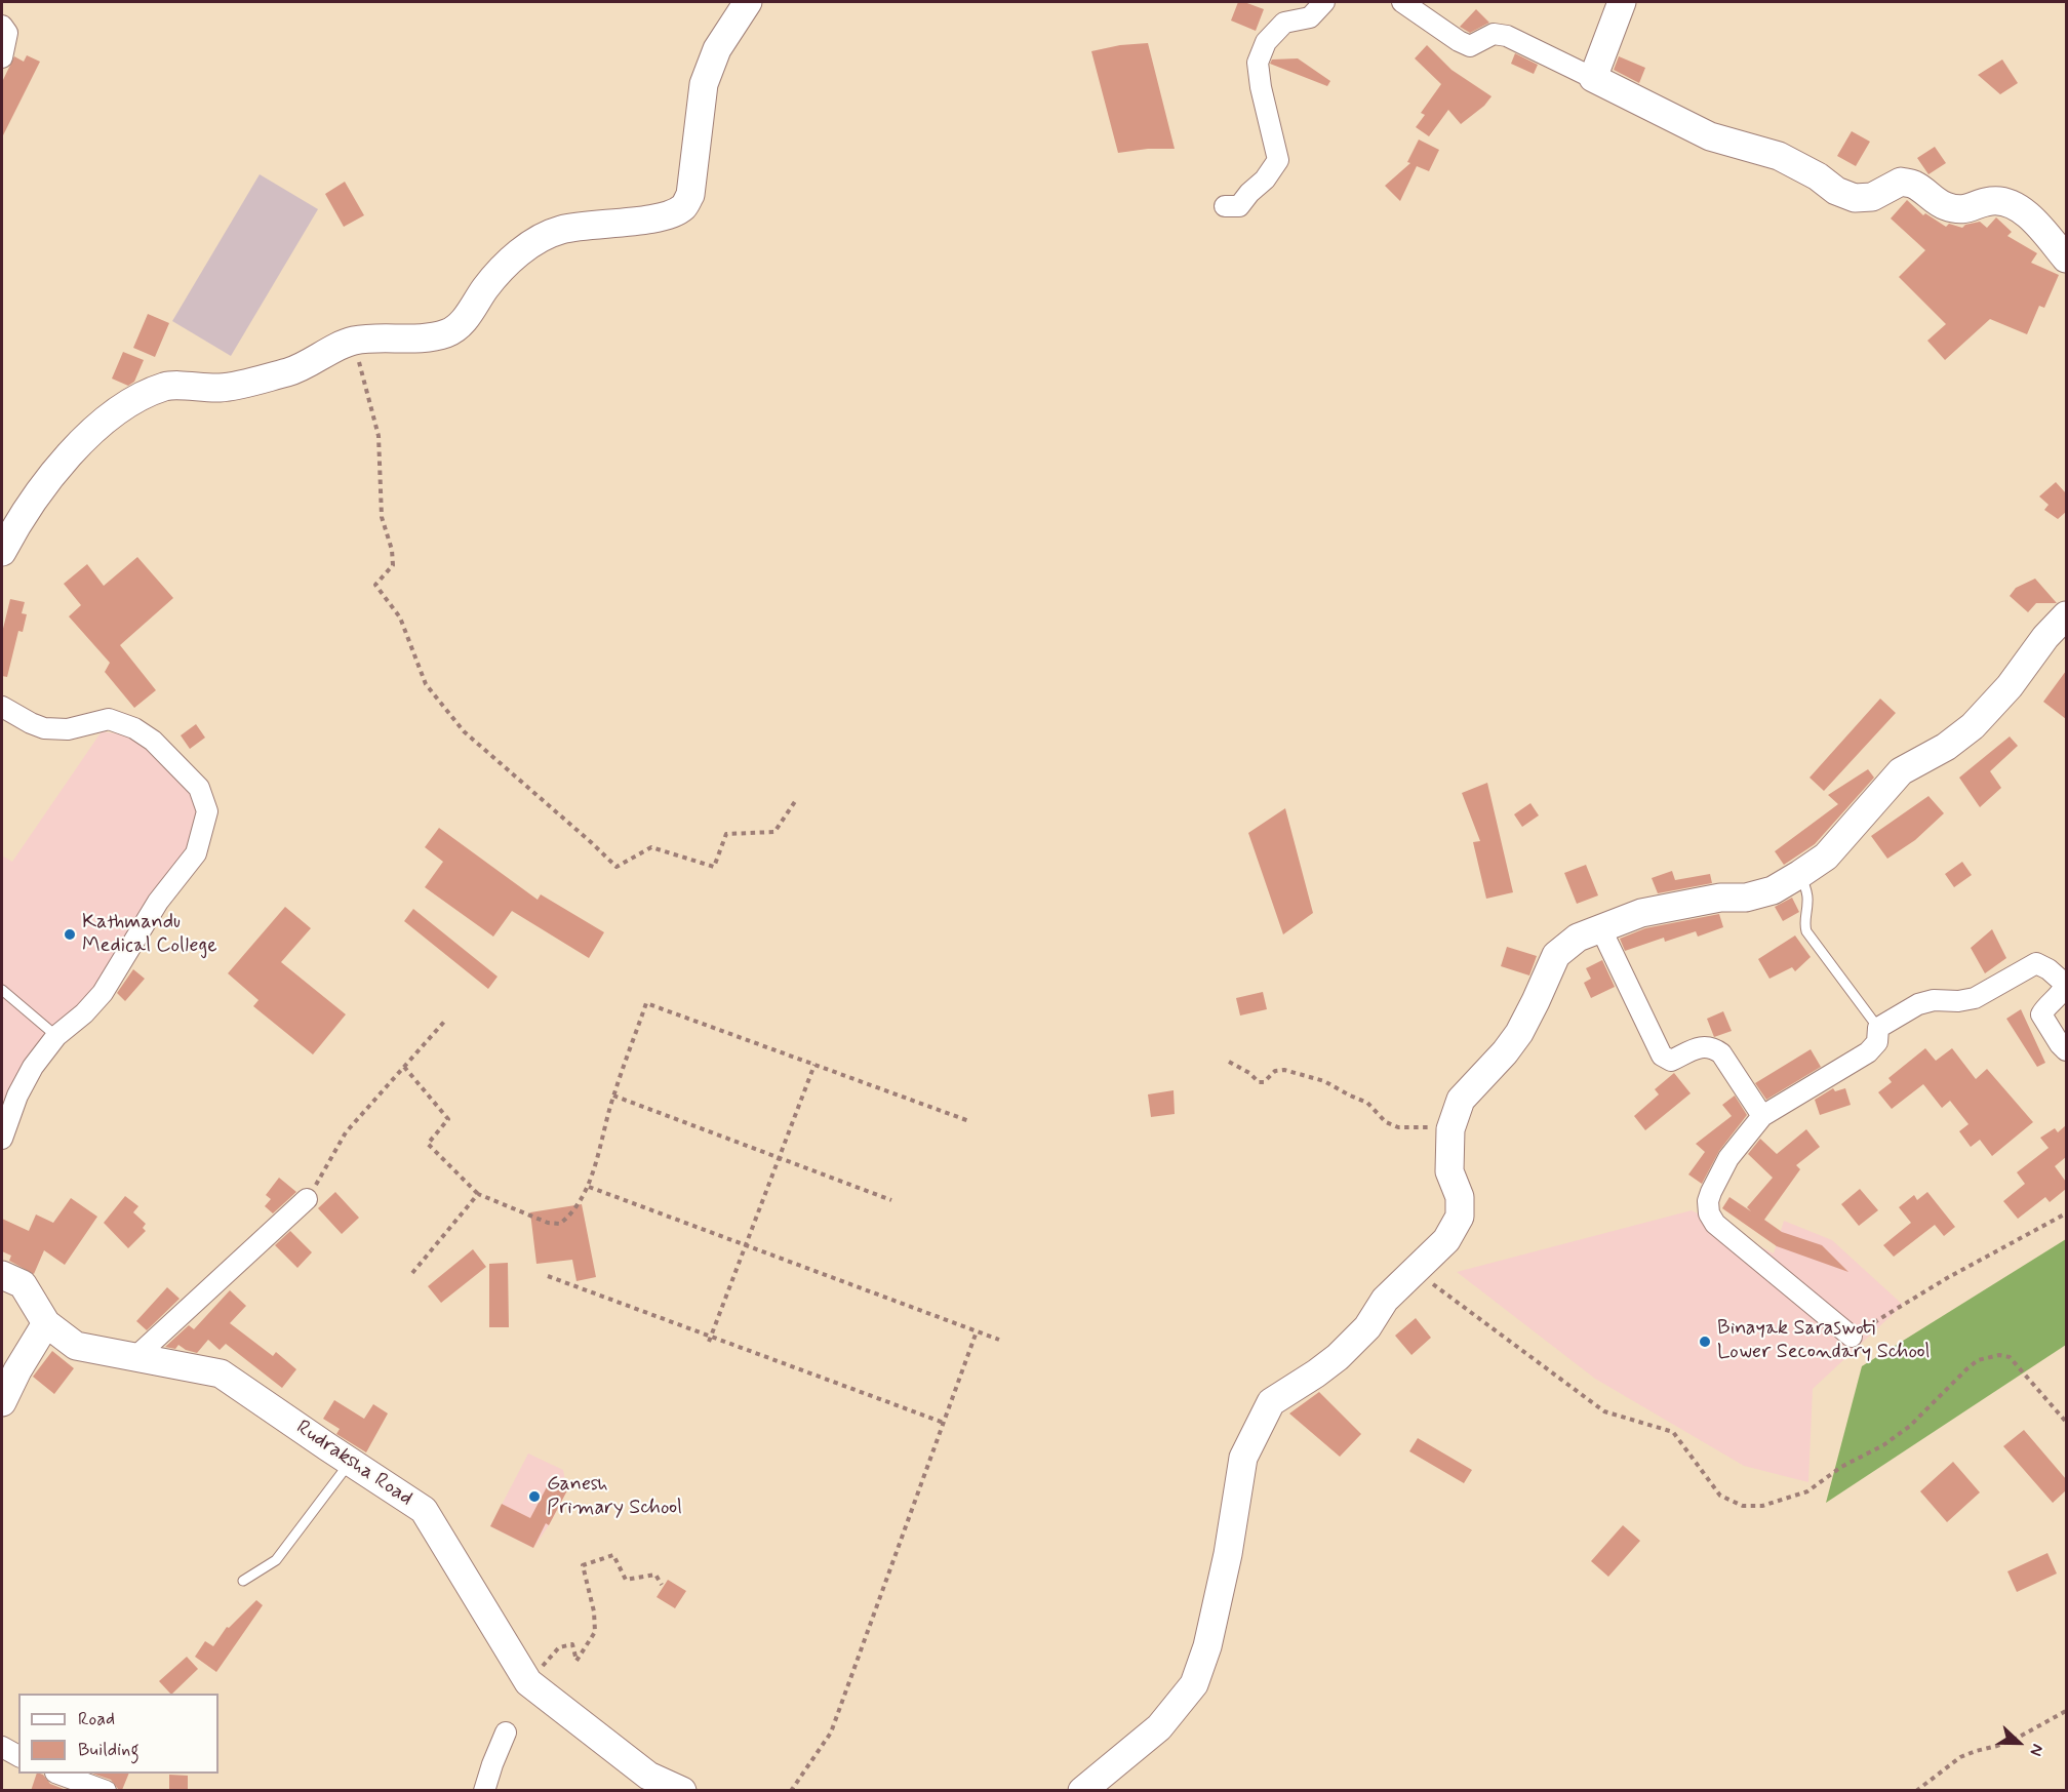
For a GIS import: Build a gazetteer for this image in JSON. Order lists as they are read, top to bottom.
{
  "streets": {
    "street": ["Rudraksha Road"]
  },
  "places": ["Kathmandu Medical College", "Binayak Saraswoti Lower Secondary School", "Ganesh Primary School"],
  "legend": ["Road", "Building"],
  "north": "right"
}
